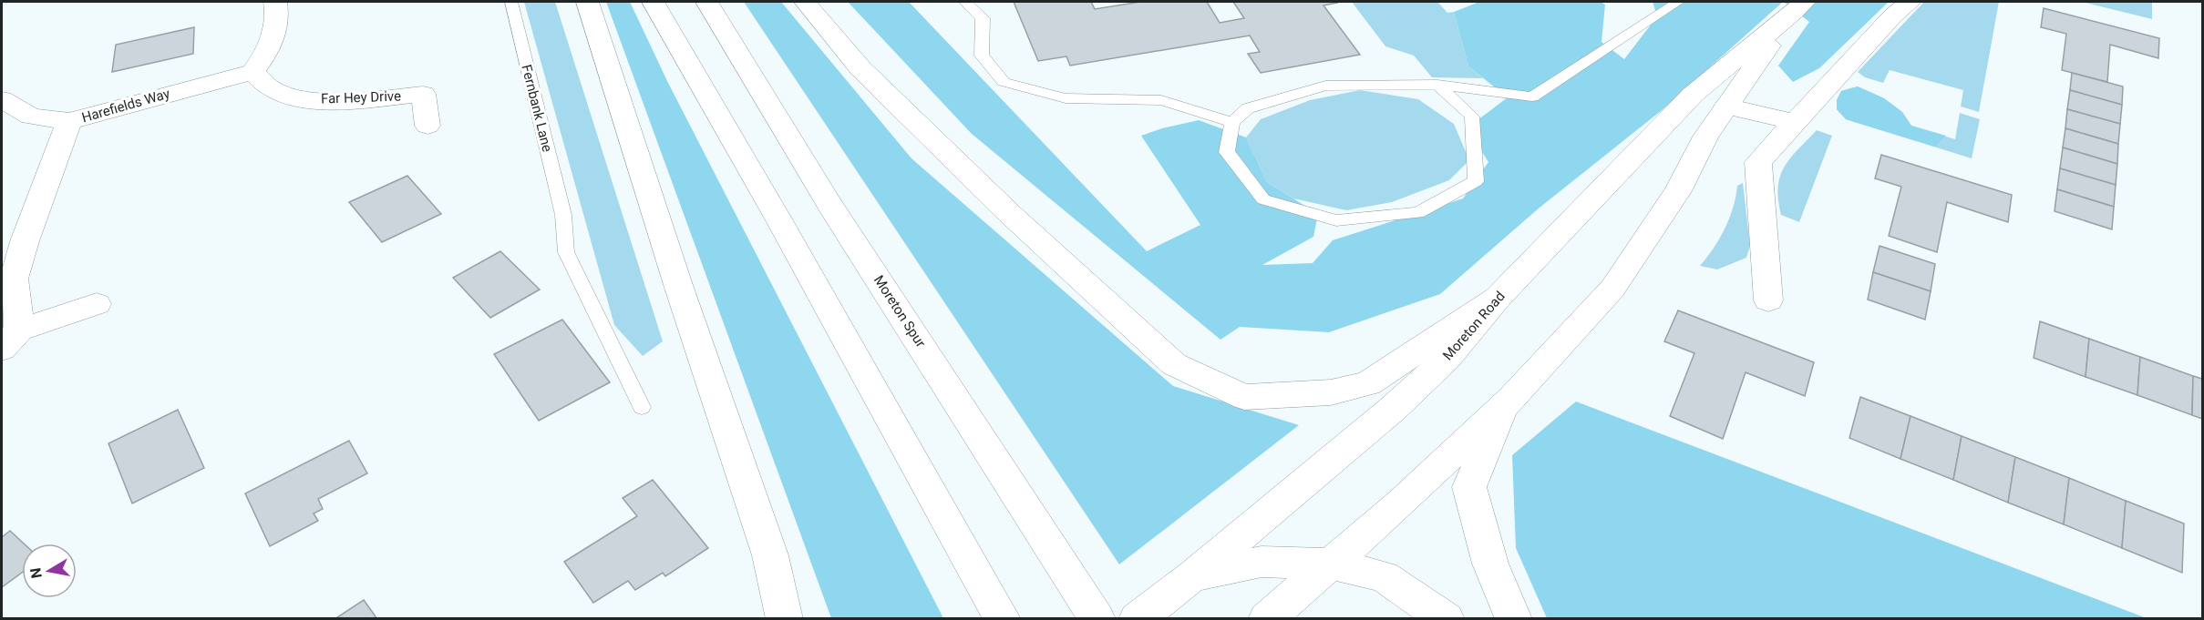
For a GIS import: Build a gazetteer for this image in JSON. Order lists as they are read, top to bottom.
{
  "streets": {
    "main road": [
      "Far Hey Drive",
      "Harefields Way",
      "Moreton Spur",
      "Moreton Road"
    ],
    "lane": ["Fernbank Lane"]
  },
  "crossings": [
    ["Far Hey Drive", "Harefields Way"]
  ],
  "north": "left"
}
